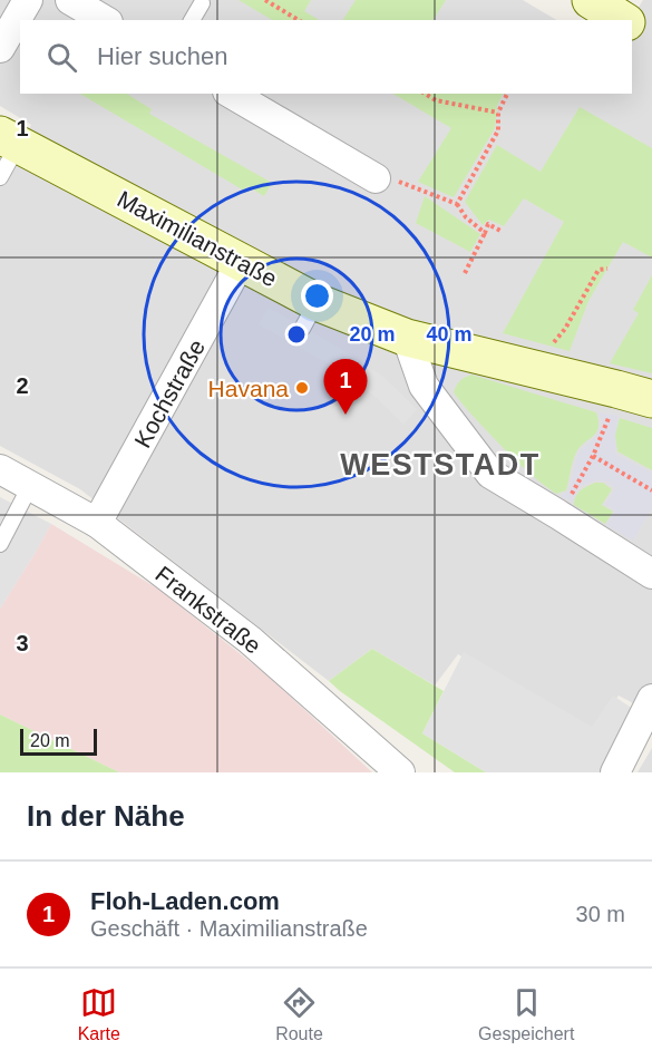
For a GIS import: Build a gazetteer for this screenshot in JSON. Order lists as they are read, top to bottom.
{
  "streets": {
    "street": ["Maximilianstraße", "Kochstraße", "Frankstraße"]
  },
  "crossings": [
    ["Maximilianstraße", "Kochstraße"],
    ["Kochstraße", "Frankstraße"]
  ],
  "districts": ["WESTSTADT"],
  "places": ["Havana"],
  "scale_bar": "20 m",
  "page": {
    "search": "Hier suchen",
    "pins": "1",
    "scale": "20 m",
    "heading": "In der Nähe",
    "list": [
      {
        "mark": "1",
        "name": "Floh-Laden.com",
        "note": "Geschäft · Maximilianstraße",
        "value": "30 m"
      }
    ],
    "nav": ["Karte", "Route", "Gespeichert"]
  },
  "grid": {
    "rows": ["1", "2", "3"]
  },
  "rings": ["20 m", "40 m"]
}
